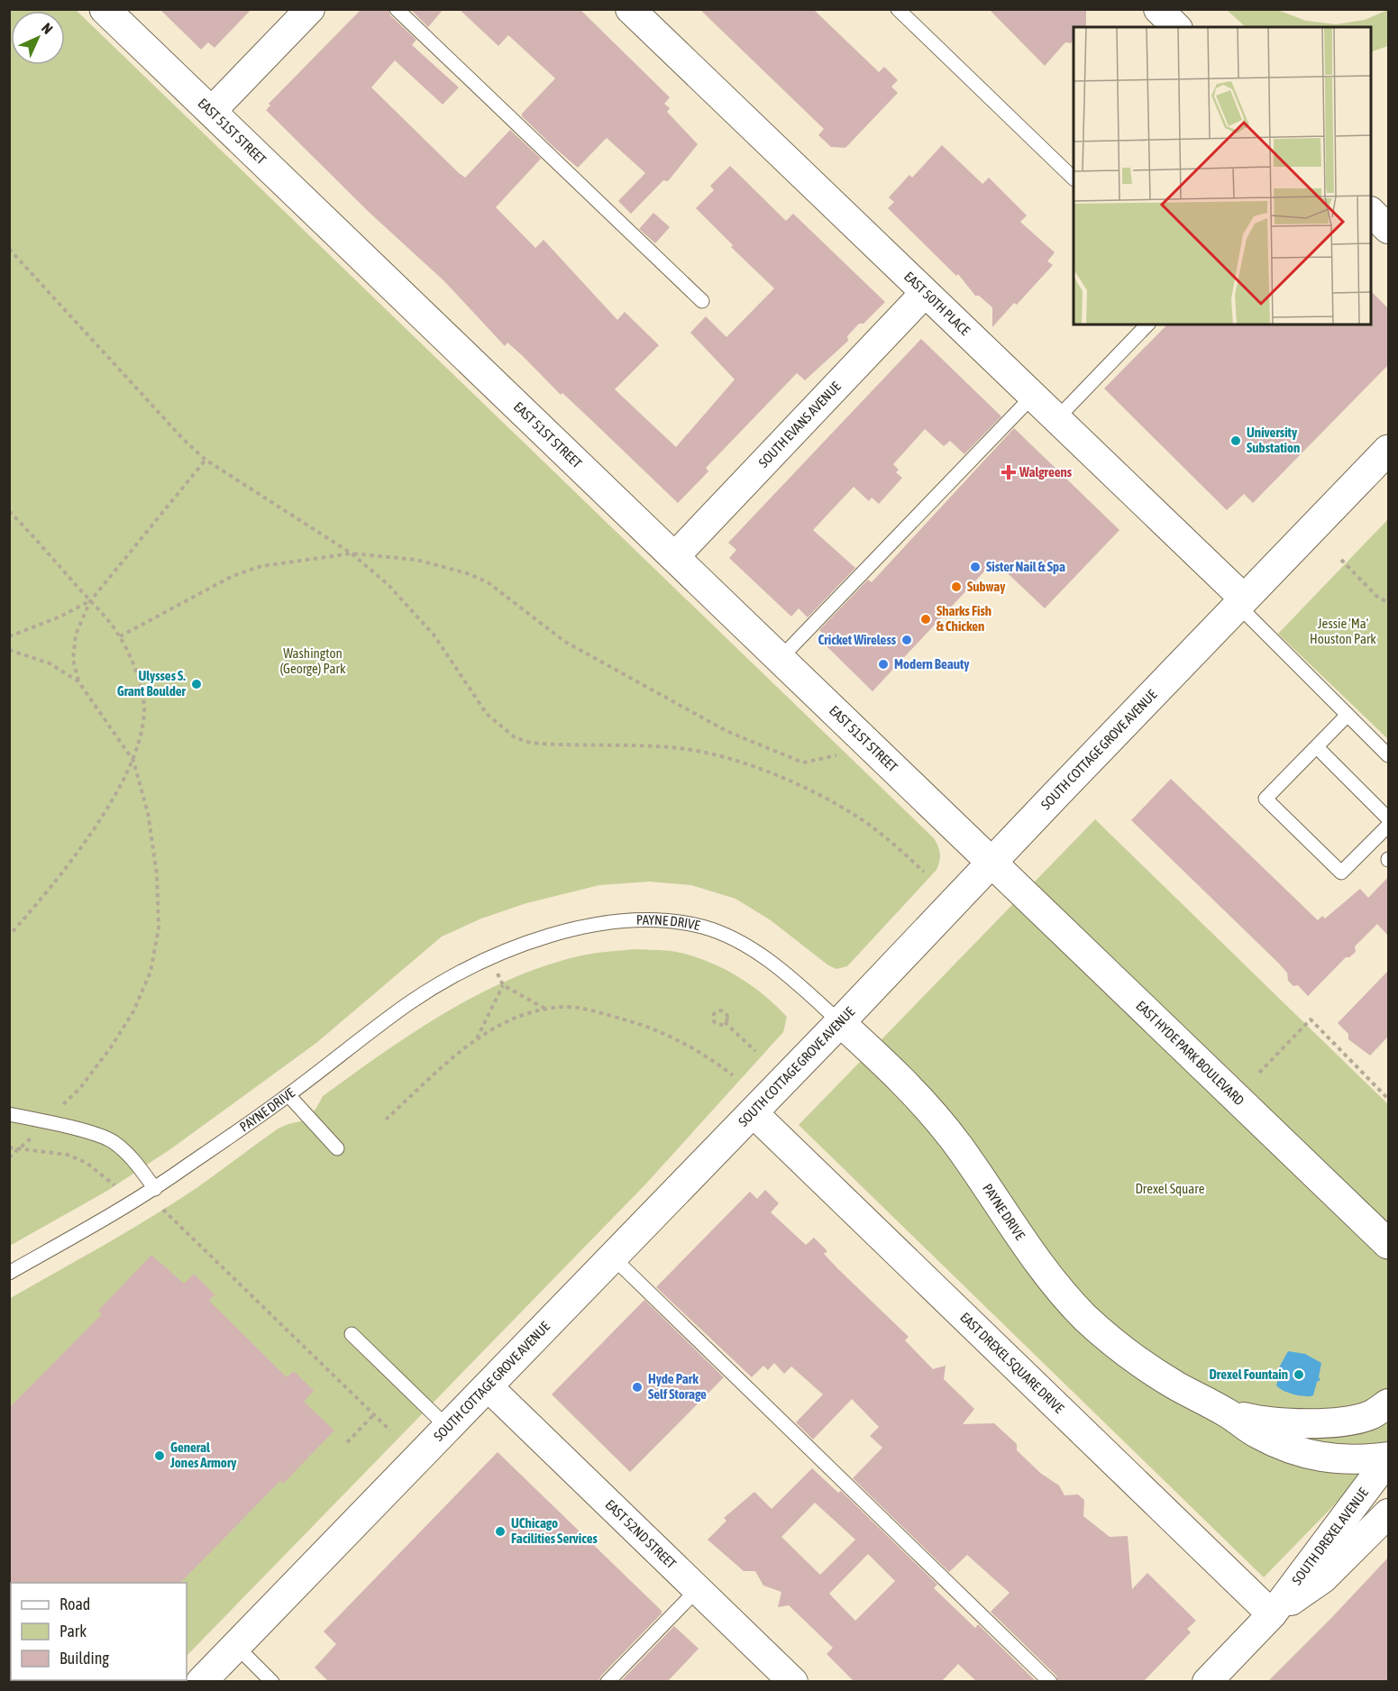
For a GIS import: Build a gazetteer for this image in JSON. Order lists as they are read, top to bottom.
{
  "streets": {
    "main road": ["EAST 51ST STREET", "SOUTH COTTAGE GROVE AVENUE", "EAST HYDE PARK BOULEVARD"],
    "street": [
      "EAST 50TH PLACE",
      "SOUTH EVANS AVENUE",
      "PAYNE DRIVE",
      "EAST DREXEL SQUARE DRIVE",
      "EAST 52ND STREET",
      "SOUTH DREXEL AVENUE"
    ]
  },
  "crossings": [
    ["EAST 51ST STREET", "SOUTH EVANS AVENUE"],
    ["EAST 51ST STREET", "SOUTH COTTAGE GROVE AVENUE"],
    ["EAST 51ST STREET", "EAST HYDE PARK BOULEVARD"],
    ["EAST 50TH PLACE", "SOUTH EVANS AVENUE"],
    ["EAST 50TH PLACE", "SOUTH COTTAGE GROVE AVENUE"],
    ["SOUTH COTTAGE GROVE AVENUE", "PAYNE DRIVE"],
    ["SOUTH COTTAGE GROVE AVENUE", "EAST HYDE PARK BOULEVARD"],
    ["SOUTH COTTAGE GROVE AVENUE", "EAST DREXEL SQUARE DRIVE"],
    ["SOUTH COTTAGE GROVE AVENUE", "EAST 52ND STREET"],
    ["PAYNE DRIVE", "SOUTH DREXEL AVENUE"],
    ["EAST DREXEL SQUARE DRIVE", "SOUTH DREXEL AVENUE"]
  ],
  "parks": ["Jessie 'Ma' Houston Park", "Washington (George) Park", "Drexel Square"],
  "places": {
    "other": [
      "University Substation",
      "Sister Nail & Spa",
      "Subway",
      "Sharks Fish & Chicken",
      "Cricket Wireless",
      "Modern Beauty",
      "Ulysses S. Grant Boulder",
      "Drexel Fountain",
      "Hyde Park Self Storage",
      "General Jones Armory",
      "UChicago Facilities Services"
    ],
    "health": ["Walgreens"]
  },
  "legend": ["Road", "Park", "Building"],
  "north": "top right"
}
